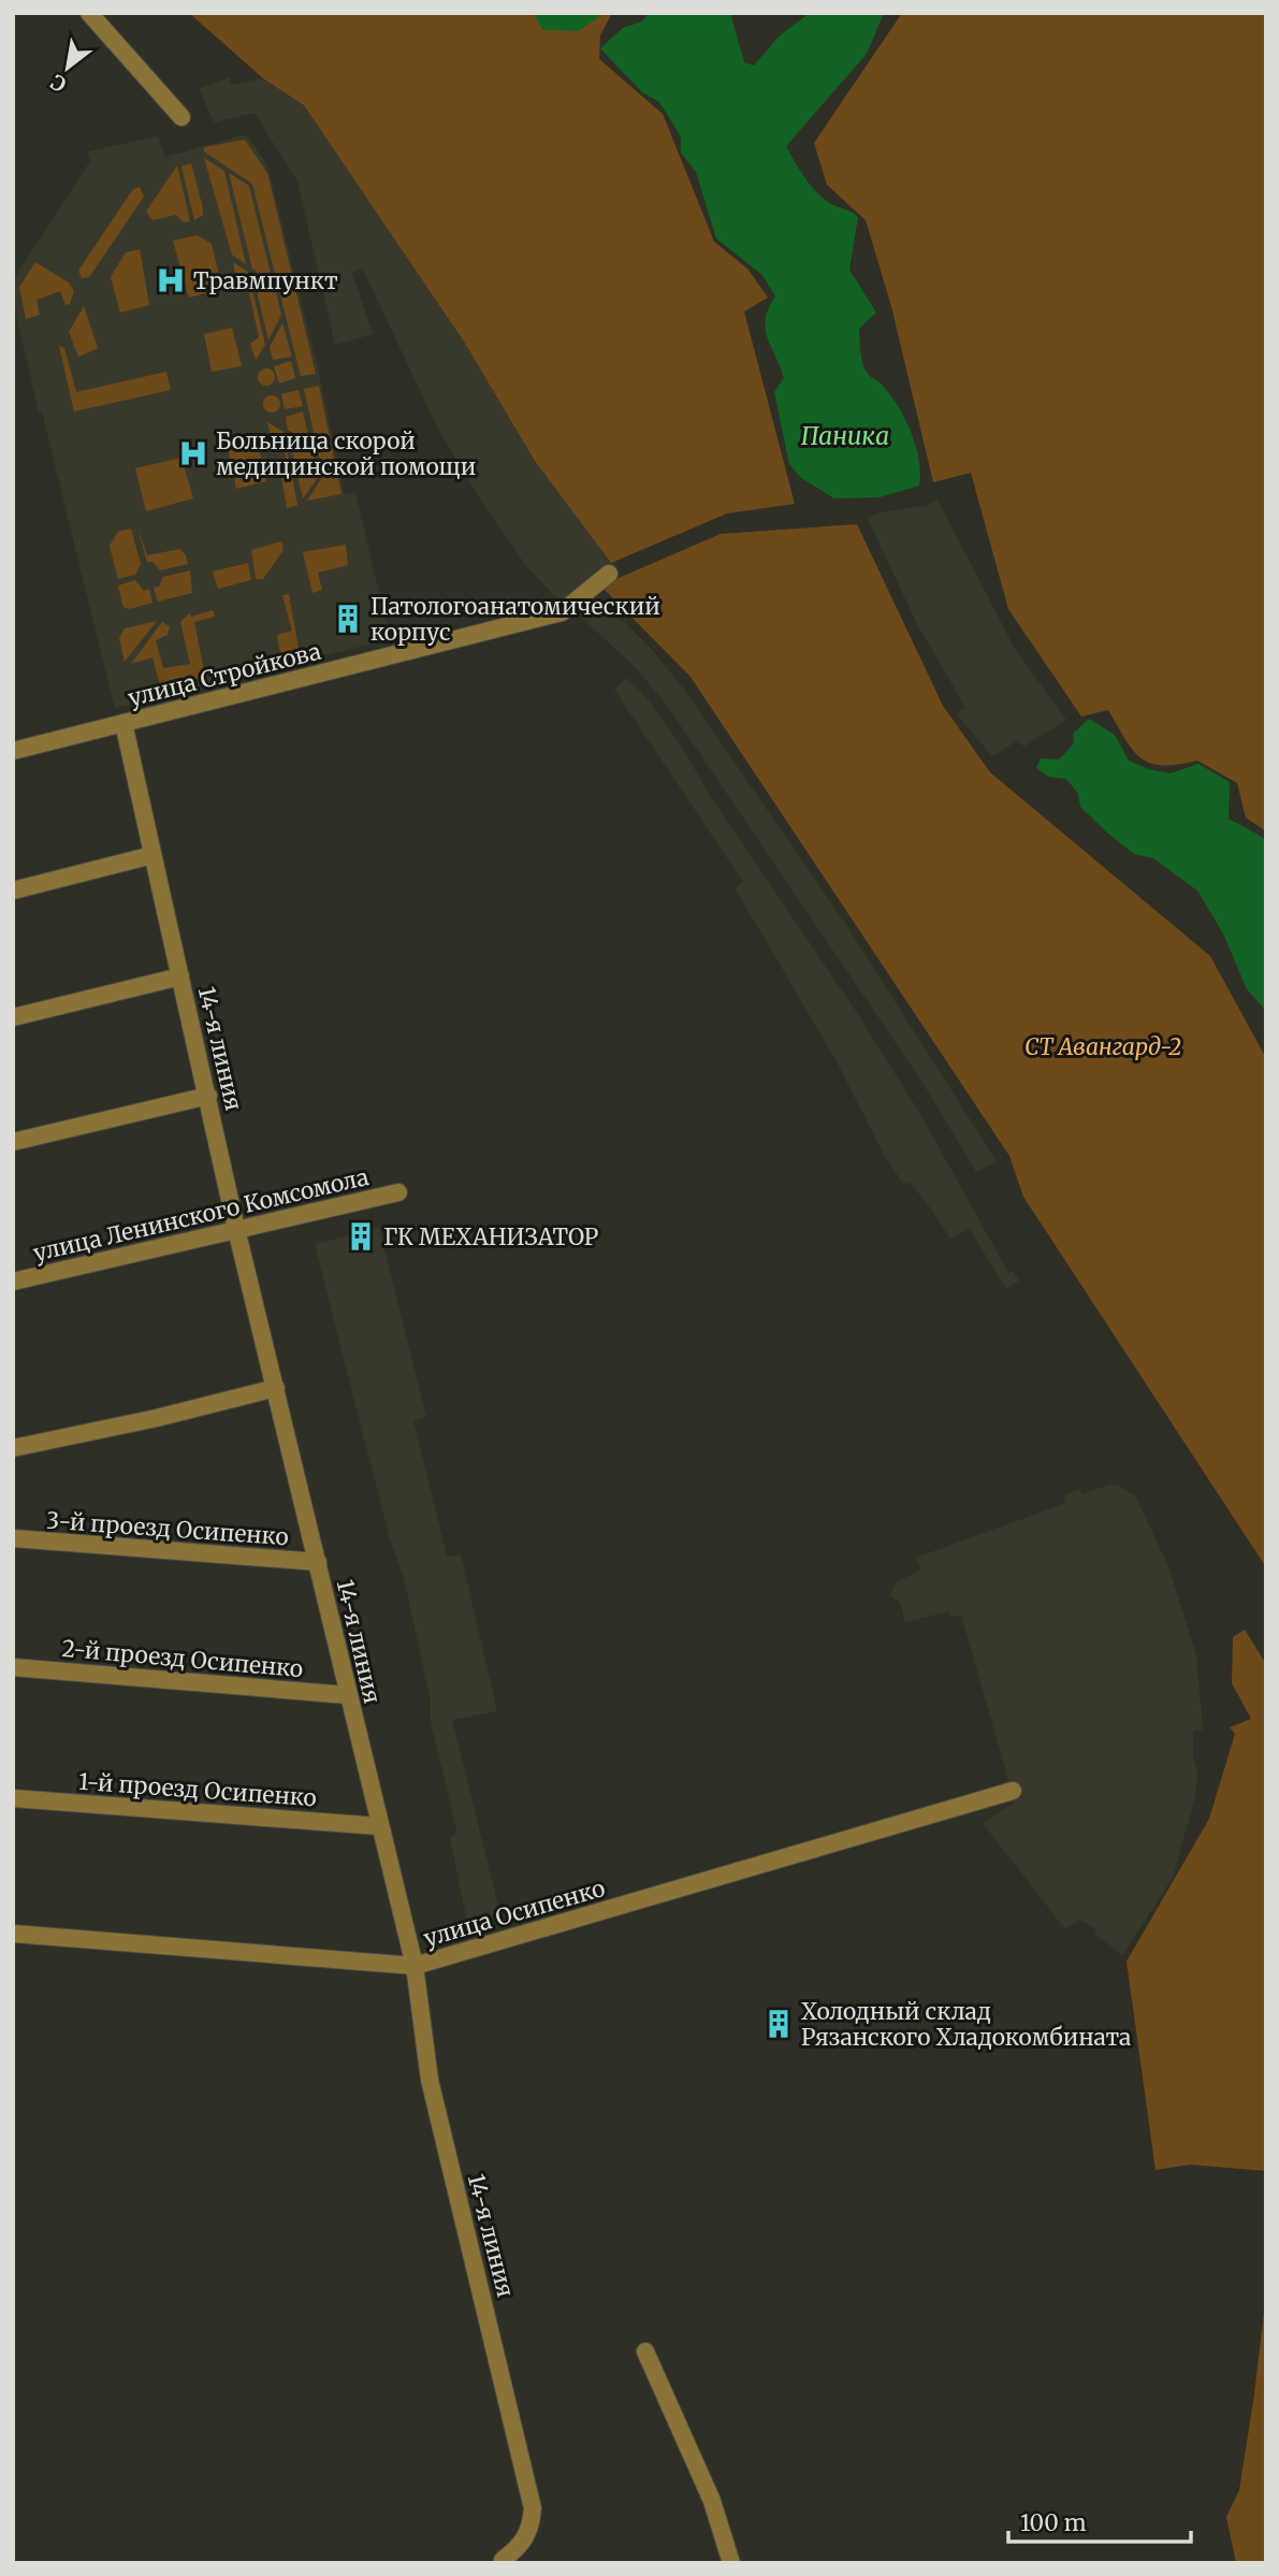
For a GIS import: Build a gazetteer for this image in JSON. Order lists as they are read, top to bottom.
{
  "streets": {
    "street": [
      "улица Стройкова",
      "14-я линия",
      "улица Ленинского Комсомола",
      "3-й проезд Осипенко",
      "2-й проезд Осипенко",
      "1-й проезд Осипенко",
      "улица Осипенко"
    ]
  },
  "crossings": [
    ["улица Стройкова", "14-я линия"],
    ["14-я линия", "улица Ленинского Комсомола"],
    ["14-я линия", "3-й проезд Осипенко"],
    ["14-я линия", "2-й проезд Осипенко"],
    ["14-я линия", "1-й проезд Осипенко"],
    ["14-я линия", "улица Осипенко"]
  ],
  "water": ["Паника"],
  "parks": ["СТ Авангард-2"],
  "places": {
    "hospital": ["Травмпункт", "Больница скорой медицинской помощи"],
    "building": ["Патологоанатомический корпус", "ГК МЕХАНИЗАТОР", "Холодный склад Рязанского Хладокомбината"]
  },
  "scale_bar": "100 m",
  "north": "bottom left"
}
